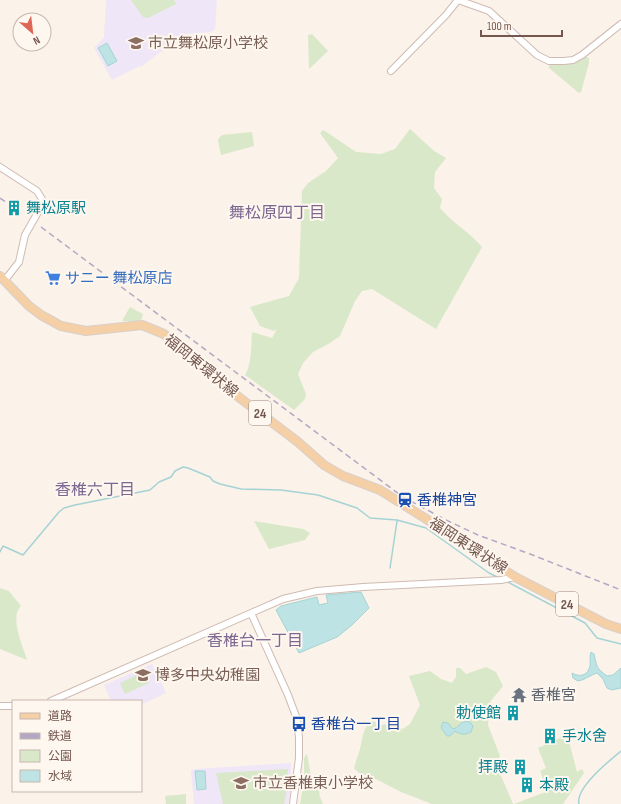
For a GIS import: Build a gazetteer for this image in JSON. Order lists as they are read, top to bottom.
{
  "streets": {
    "main road": ["福岡東環状線", "24"]
  },
  "districts": ["舞松原四丁目", "香椎六丁目", "香椎台一丁目"],
  "places": {
    "school or university": ["市立舞松原小学校", "博多中央幼稚園", "市立香椎東小学校"],
    "building": [
      "舞松原駅",
      "勅使館",
      "手水舍",
      "拝殿",
      "本殿"
    ],
    "supermarket": ["サニー 舞松原店"],
    "station": ["香椎神宮"],
    "temple": ["香椎宮"],
    "bus stop": ["香椎台一丁目"]
  },
  "legend": [
    "道路",
    "鉄道",
    "公園",
    "水域"
  ],
  "scale_bar": "100 m",
  "north": "bottom right"
}
